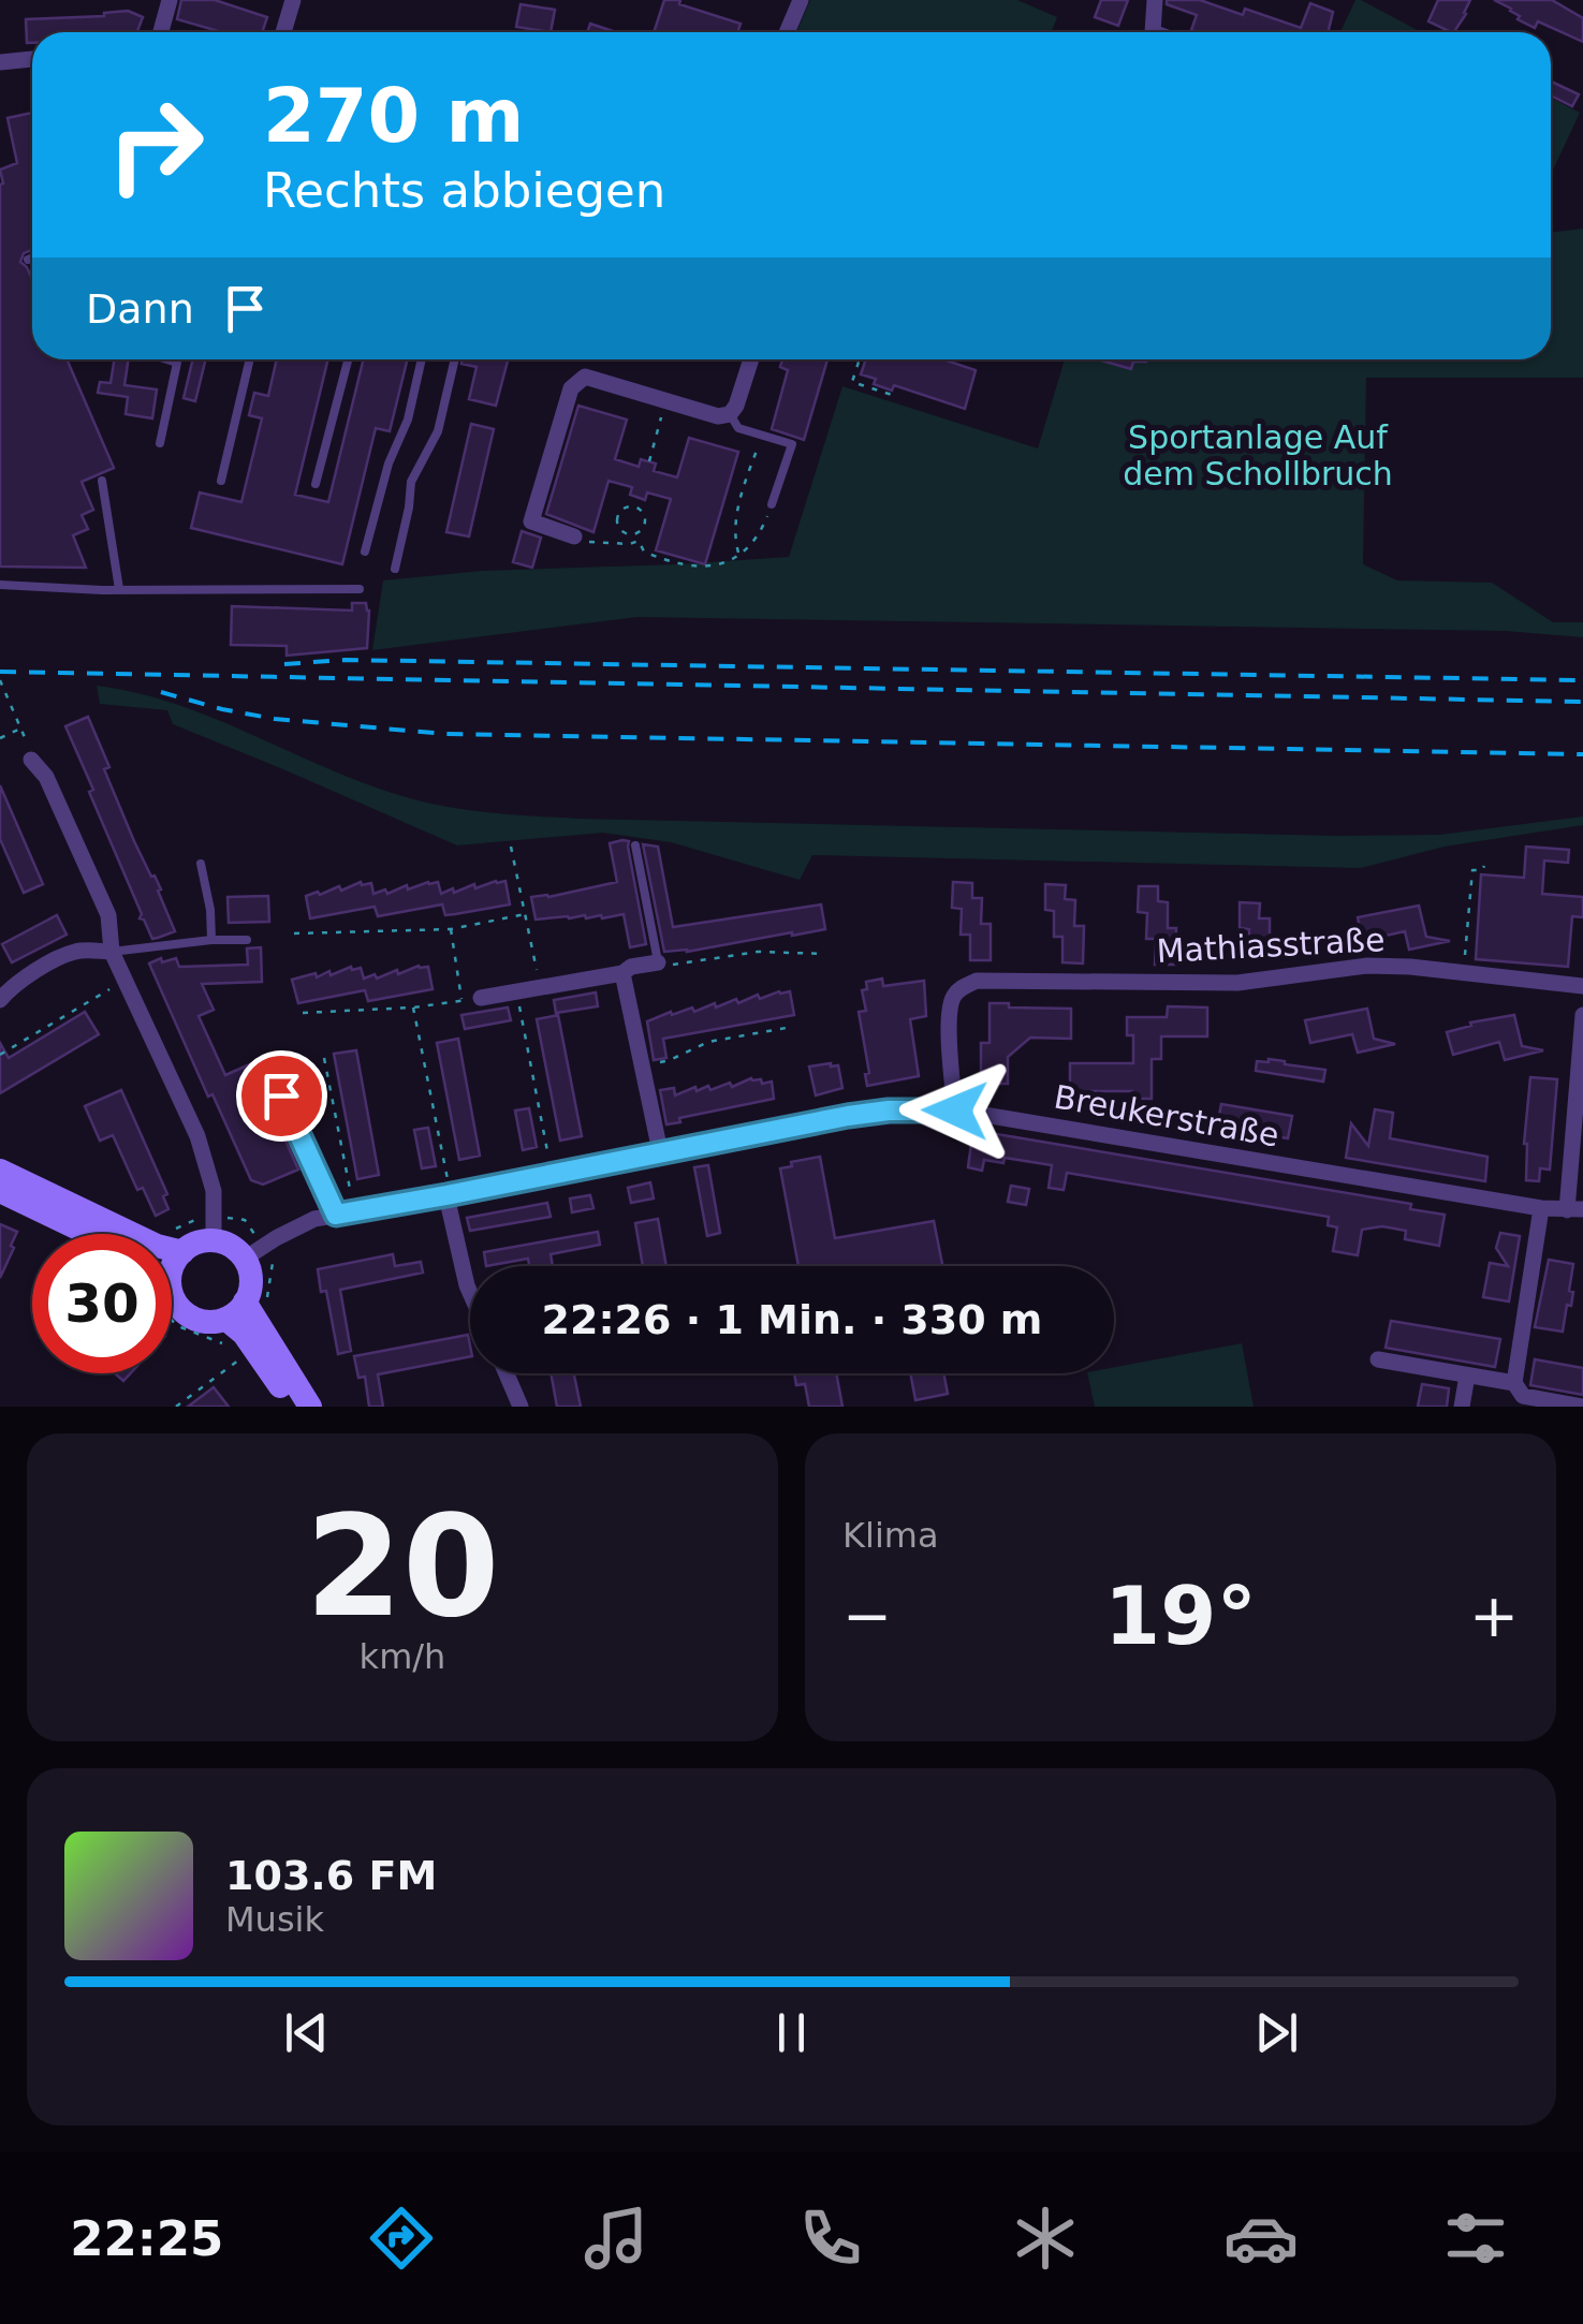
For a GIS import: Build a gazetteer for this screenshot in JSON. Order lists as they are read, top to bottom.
{
  "streets": {
    "street": ["Mathiasstraße", "Breukerstraße"]
  },
  "crossings": [
    ["Mathiasstraße", "Breukerstraße"]
  ],
  "parks": ["Sportanlage Auf dem Schollbruch"],
  "page": {
    "turn": ["270 m", "Rechts abbiegen"],
    "then": "Dann",
    "limit": "30",
    "trip": "22:26 · 1 Min. · 330 m",
    "tile": [
      ["20", "km/h"],
      "Klima"
    ],
    "heat": ["−", "19°", "+"],
    "song": ["103.6 FM", "Musik"],
    "tabs": "22:25"
  }
}
